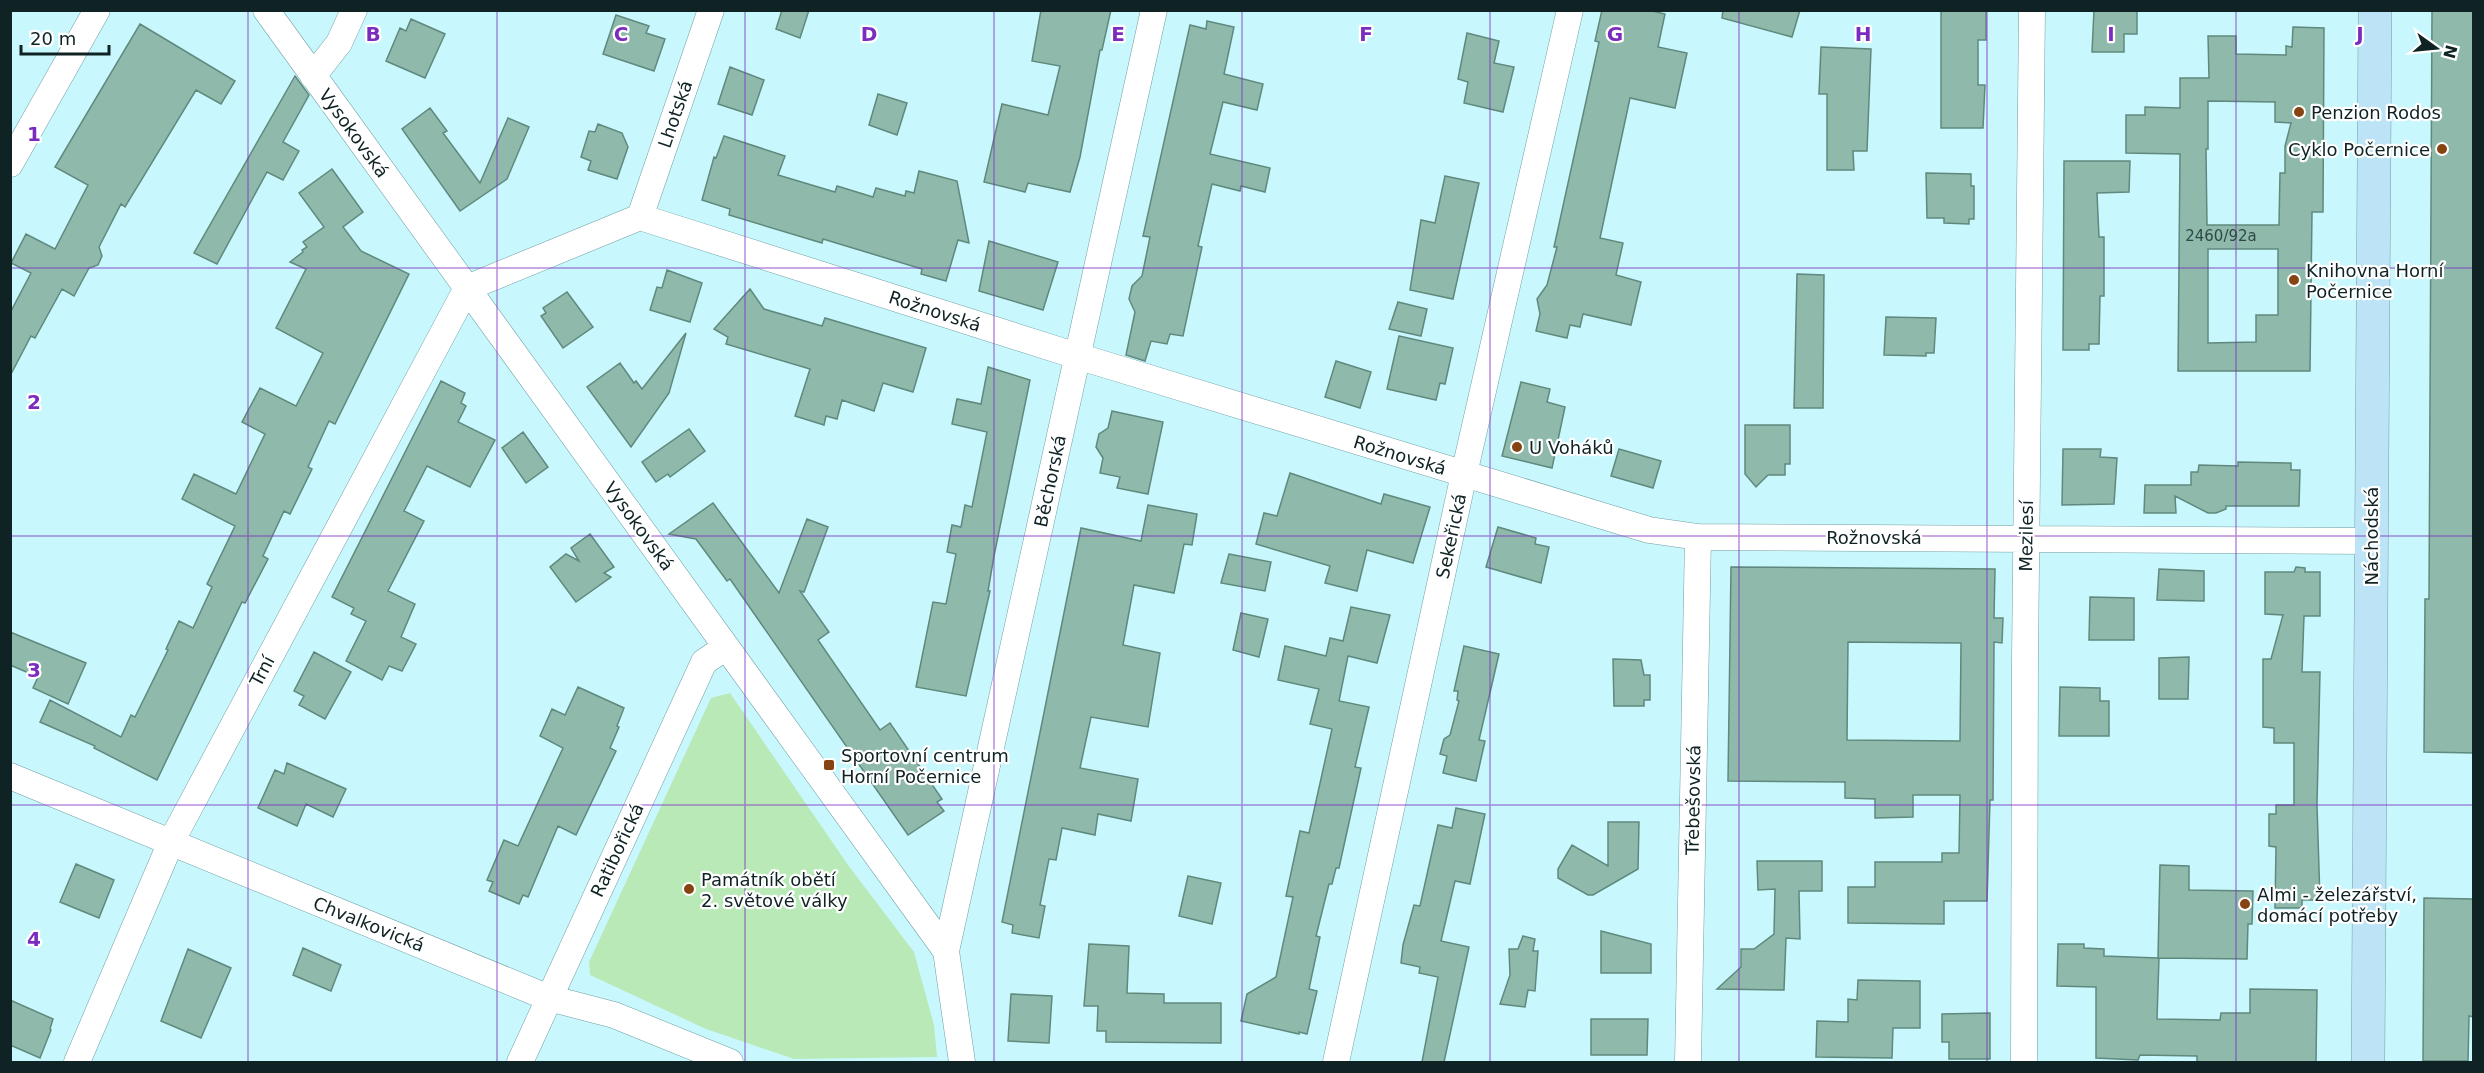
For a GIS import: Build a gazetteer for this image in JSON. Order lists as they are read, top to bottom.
{
  "streets": {
    "main road": ["Náchodská"],
    "street": [
      "Lhotská",
      "Vysokovská",
      "Rožnovská",
      "Běchorská",
      "Sekeřická",
      "Mezilesí",
      "Trní",
      "Třebešovská",
      "Ratibořická",
      "Chvalkovická"
    ]
  },
  "crossings": [
    ["Lhotská", "Rožnovská"],
    ["Vysokovská", "Běchorská"],
    ["Vysokovská", "Trní"],
    ["Vysokovská", "Ratibořická"],
    ["Rožnovská", "Běchorská"],
    ["Rožnovská", "Sekeřická"],
    ["Rožnovská", "Mezilesí"],
    ["Rožnovská", "Náchodská"],
    ["Rožnovská", "Třebešovská"],
    ["Trní", "Chvalkovická"],
    ["Ratibořická", "Chvalkovická"]
  ],
  "places": {
    "other": [
      "Penzion Rodos",
      "Cyklo Počernice",
      "Knihovna Horní Počernice",
      "U Voháků",
      "Památník obětí 2. světové války",
      "Almi - železářství, domácí potřeby"
    ],
    "transit": ["Sportovní centrum Horní Počernice"]
  },
  "house_numbers": ["2460/92a"],
  "scale_bar": "20 m",
  "north": "right",
  "grid": {
    "columns": [
      "B",
      "C",
      "D",
      "E",
      "F",
      "G",
      "H",
      "I",
      "J"
    ],
    "rows": [
      "1",
      "2",
      "3",
      "4"
    ]
  }
}
